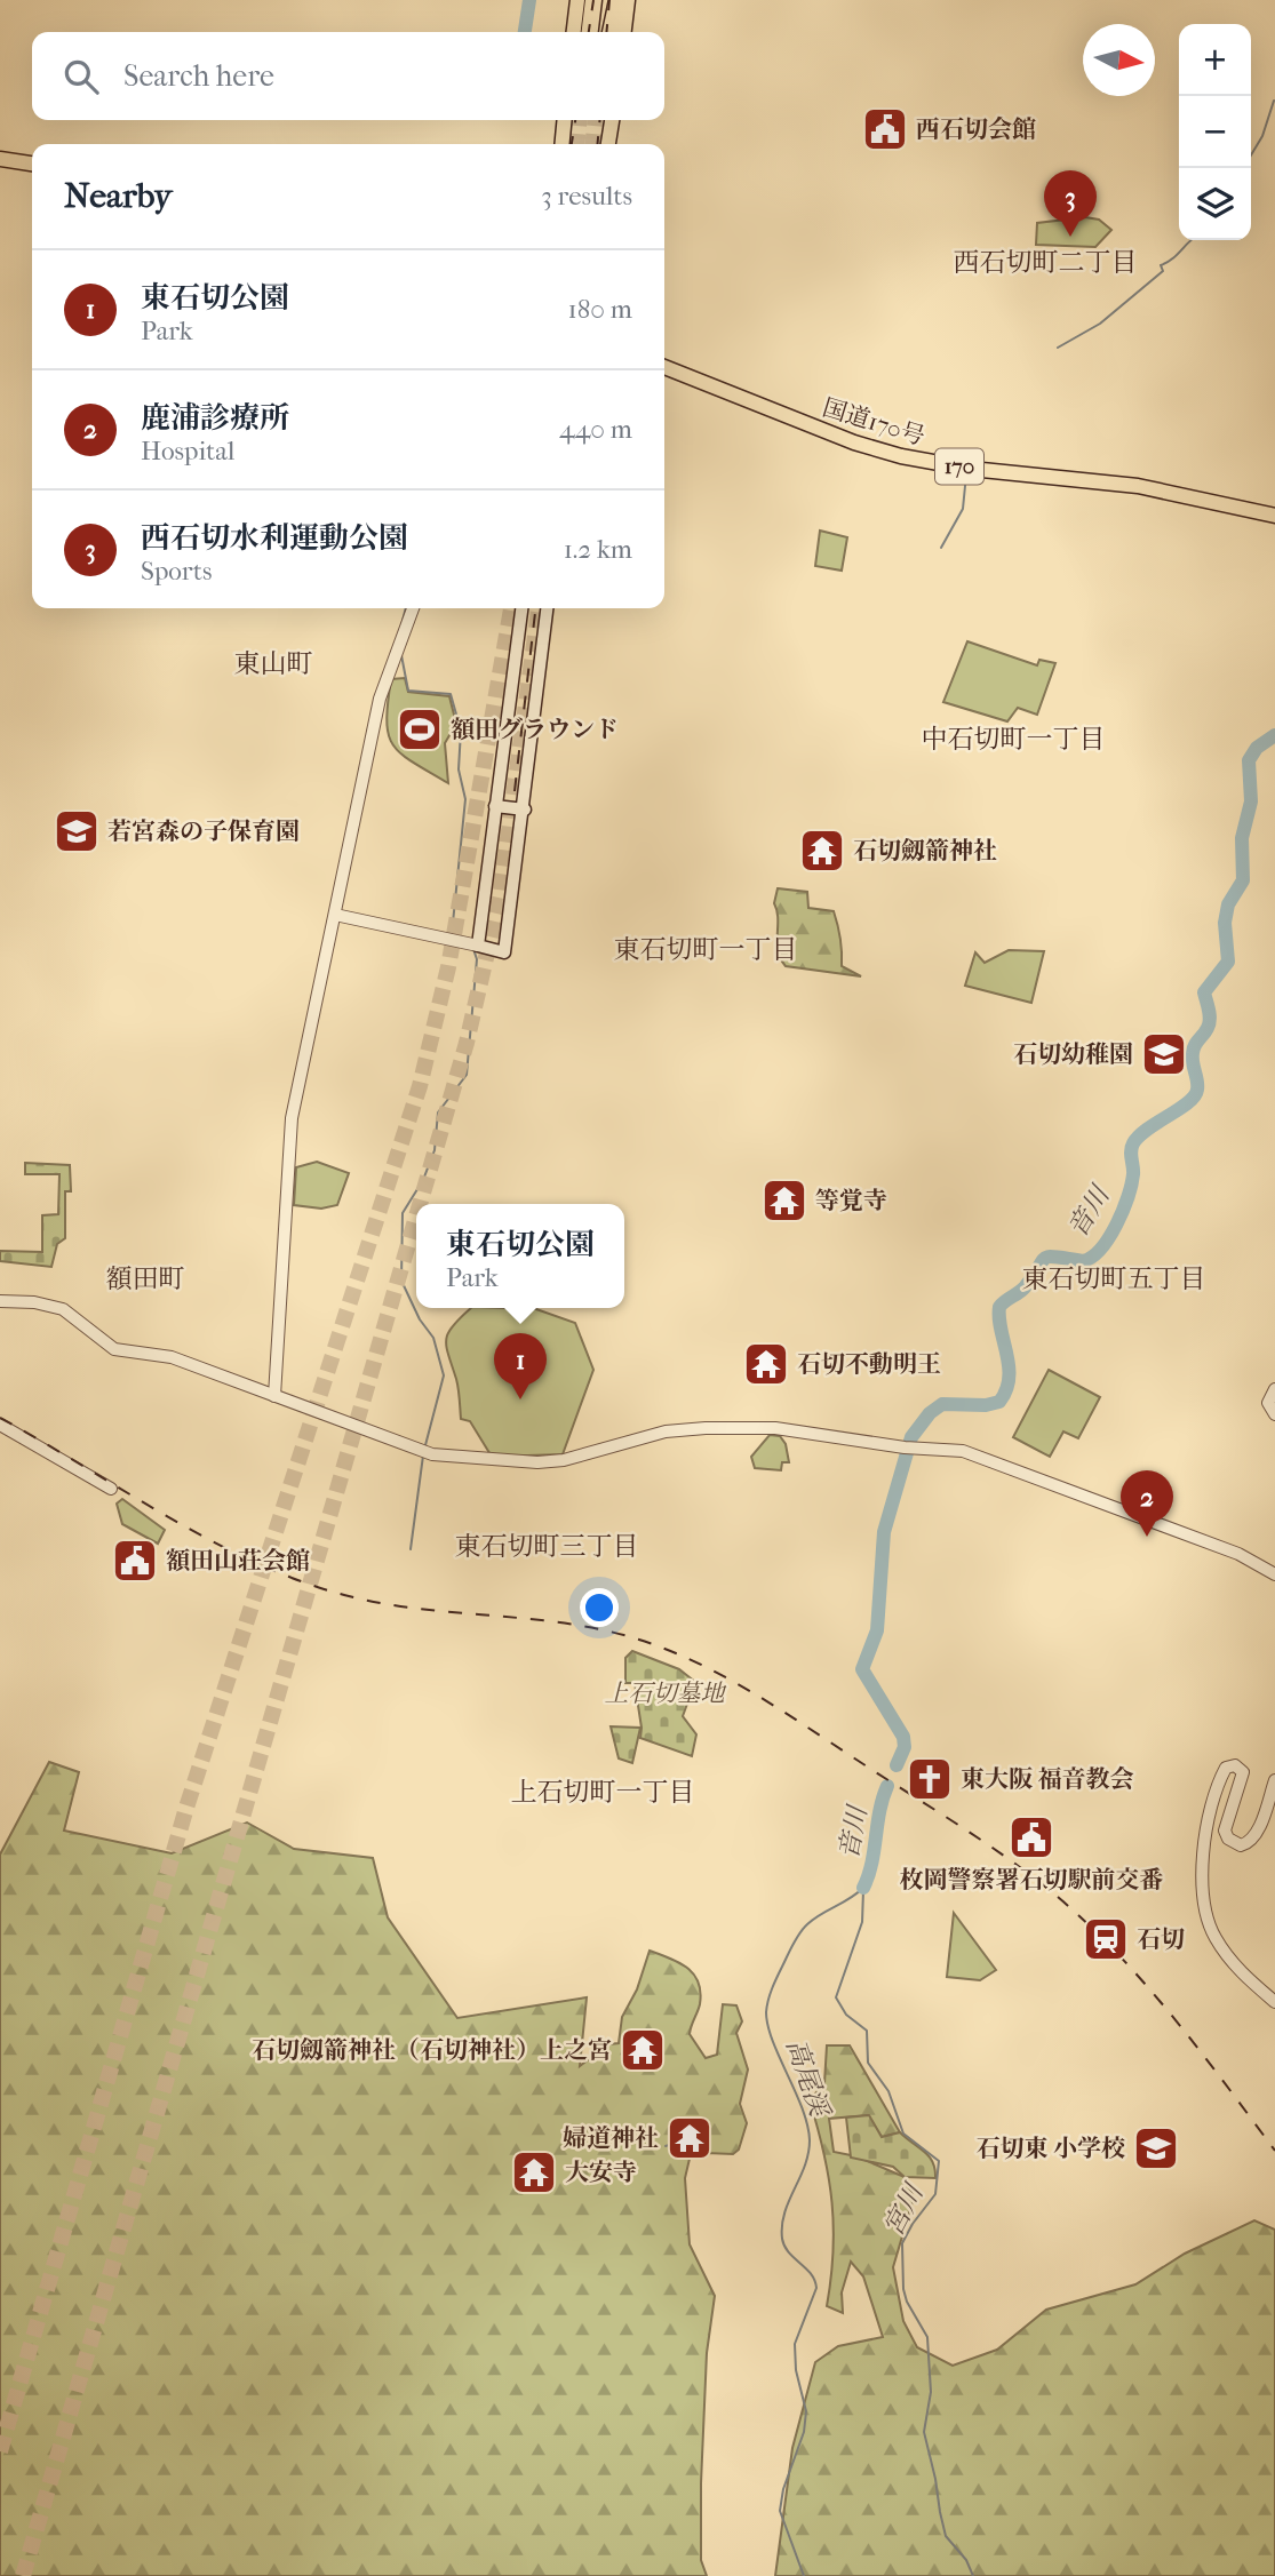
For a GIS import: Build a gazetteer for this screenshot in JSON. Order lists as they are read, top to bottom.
{
  "streets": {
    "highway": ["国道170号", "170"]
  },
  "districts": [
    "西石切町二丁目",
    "東山町",
    "中石切町一丁目",
    "東石切町一丁目",
    "額田町",
    "東石切町五丁目",
    "東石切町三丁目",
    "上石切町一丁目"
  ],
  "water": ["音川", "高尾渓", "宮川"],
  "parks": ["上石切墓地"],
  "places": {
    "public building": ["西石切会館", "額田山荘会館", "枚岡警察署石切駅前交番"],
    "sports": ["額田グラウンド"],
    "school or university": ["若宮森の子保育園", "石切幼稚園", "石切東 小学校"],
    "temple": [
      "石切劔箭神社",
      "等覚寺",
      "石切不動明王",
      "石切劔箭神社（石切神社）上之宮",
      "婦道神社",
      "大安寺"
    ],
    "church": ["東大阪 福音教会"],
    "station": ["石切"]
  },
  "north": "right",
  "page": {
    "map_buttons": ["+", "−"],
    "search": "Search here",
    "heading": ["Nearby", "3 results"],
    "pins": ["3", "1", "2"],
    "list": [
      {
        "mark": "1",
        "name": "東石切公園",
        "note": "Park",
        "value": "180 m"
      },
      {
        "mark": "2",
        "name": "鹿浦診療所",
        "note": "Hospital",
        "value": "440 m"
      },
      {
        "mark": "3",
        "name": "西石切水利運動公園",
        "note": "Sports",
        "value": "1.2 km"
      }
    ],
    "popup": ["東石切公園", "Park"]
  }
}
